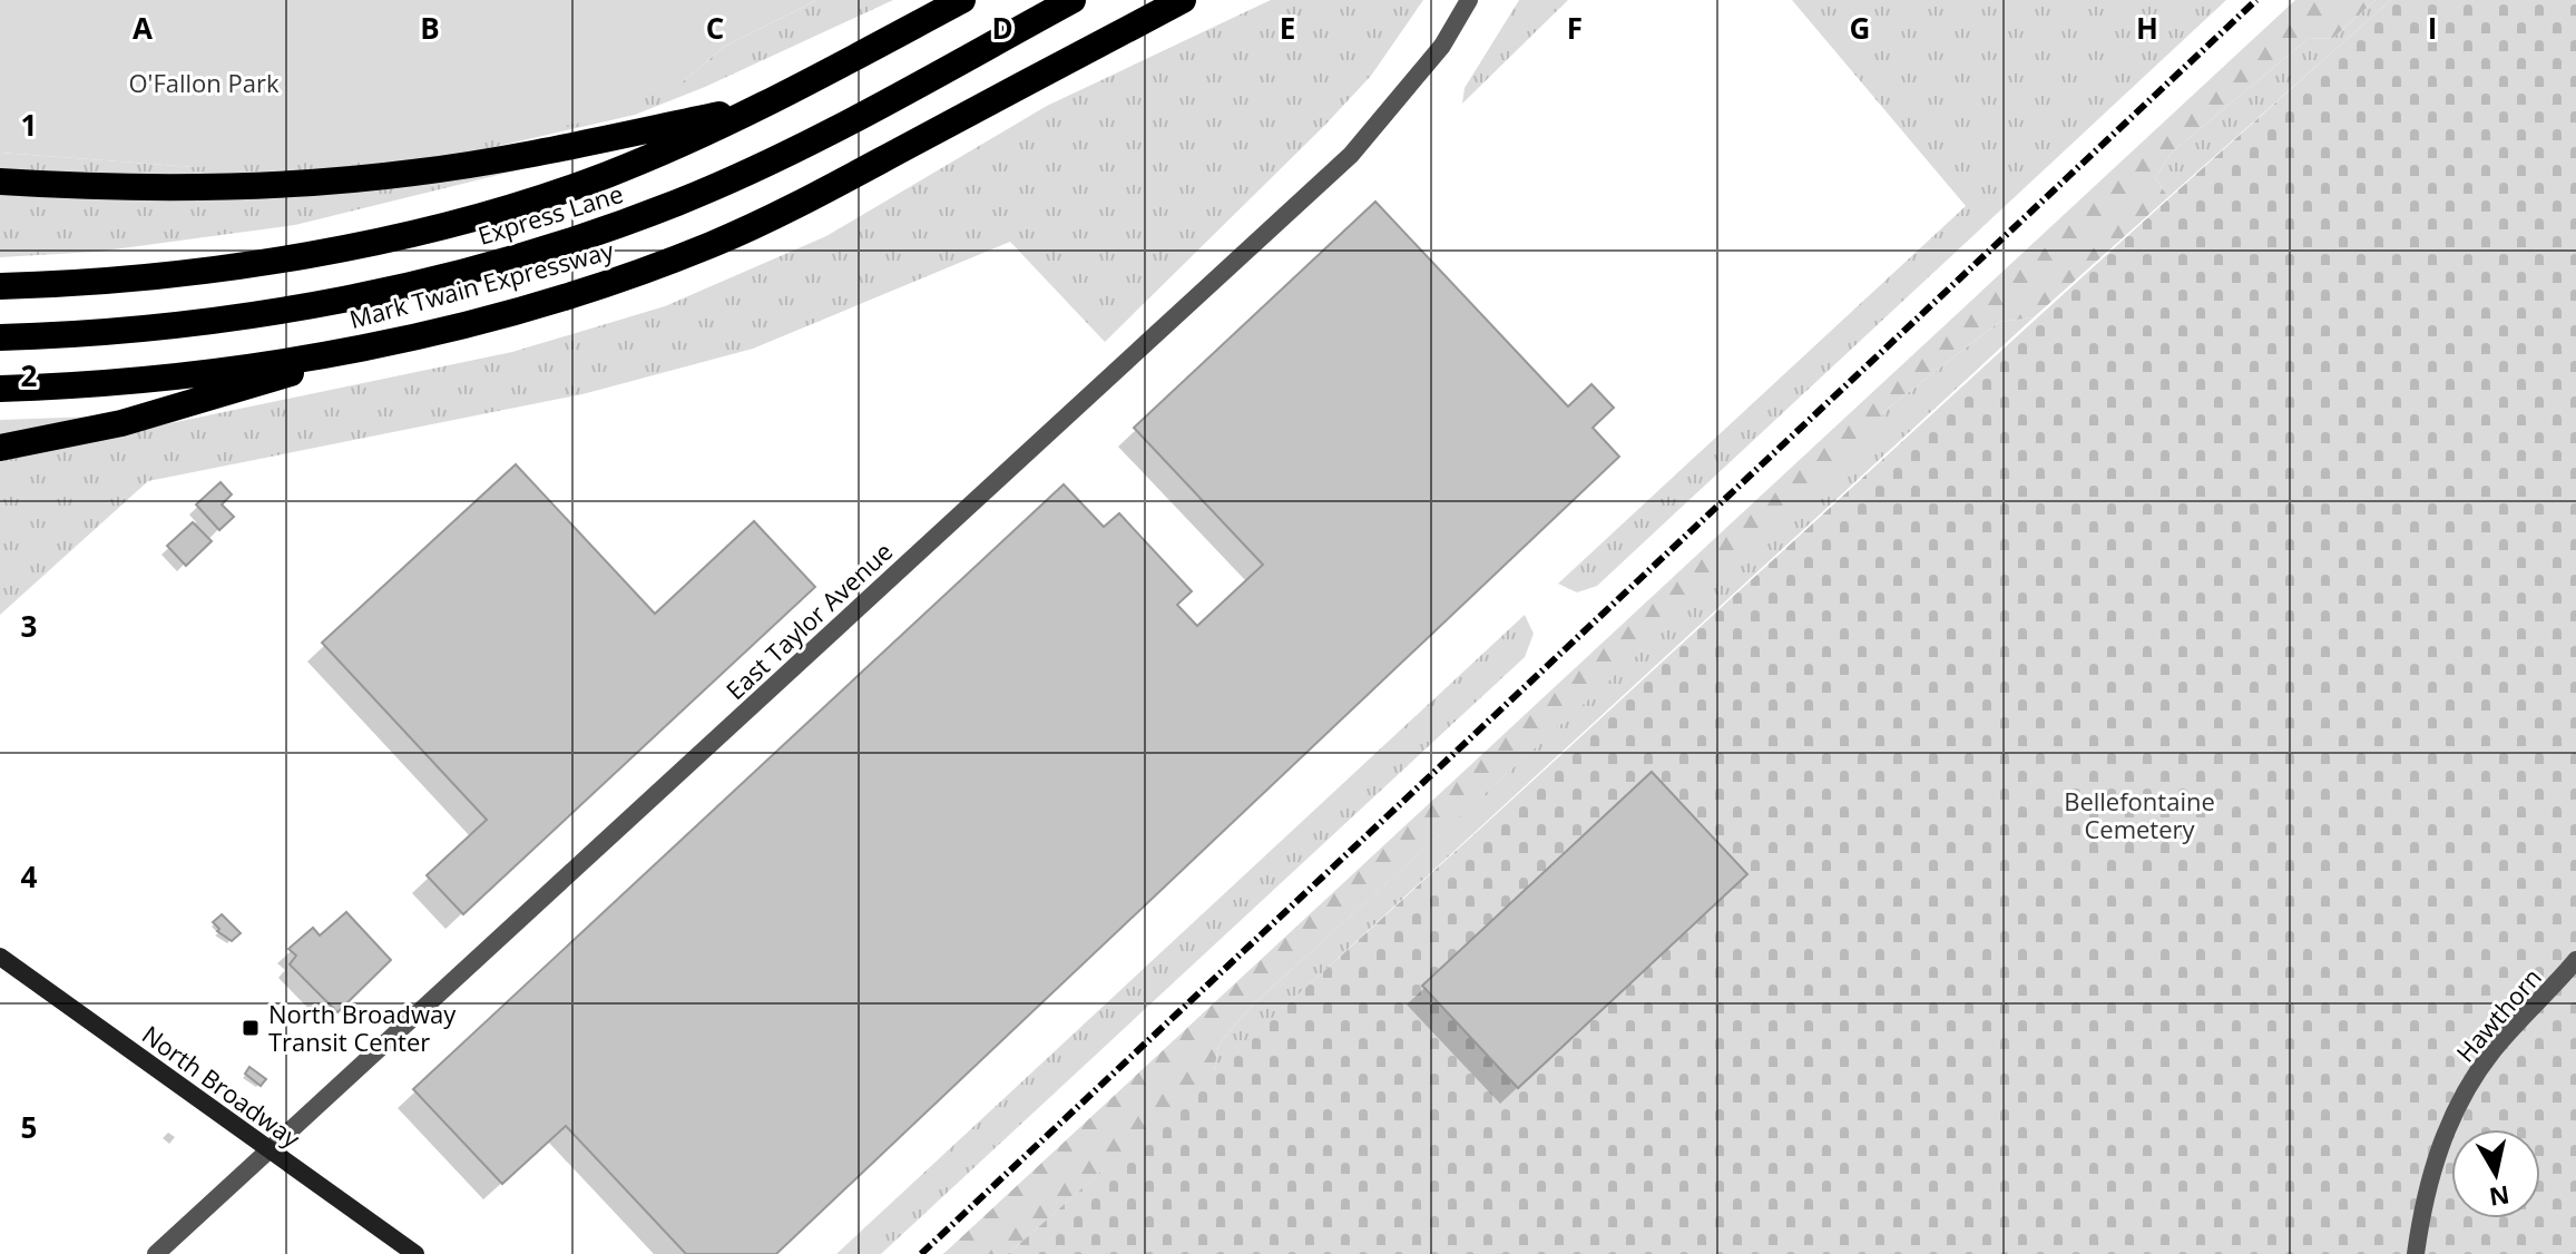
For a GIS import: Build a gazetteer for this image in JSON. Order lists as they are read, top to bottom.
{
  "streets": {
    "highway": ["Express Lane", "Mark Twain Expressway"],
    "main road": ["North Broadway"],
    "street": ["East Taylor Avenue", "Hawthorn"]
  },
  "crossings": [
    ["East Taylor Avenue", "North Broadway"]
  ],
  "parks": ["O'Fallon Park", "Bellefontaine Cemetery"],
  "places": {
    "transit": ["North Broadway Transit Center"]
  },
  "north": "bottom",
  "grid": {
    "columns": [
      "A",
      "B",
      "C",
      "D",
      "E",
      "F",
      "G",
      "H",
      "I"
    ],
    "rows": [
      "1",
      "2",
      "3",
      "4",
      "5"
    ]
  }
}
